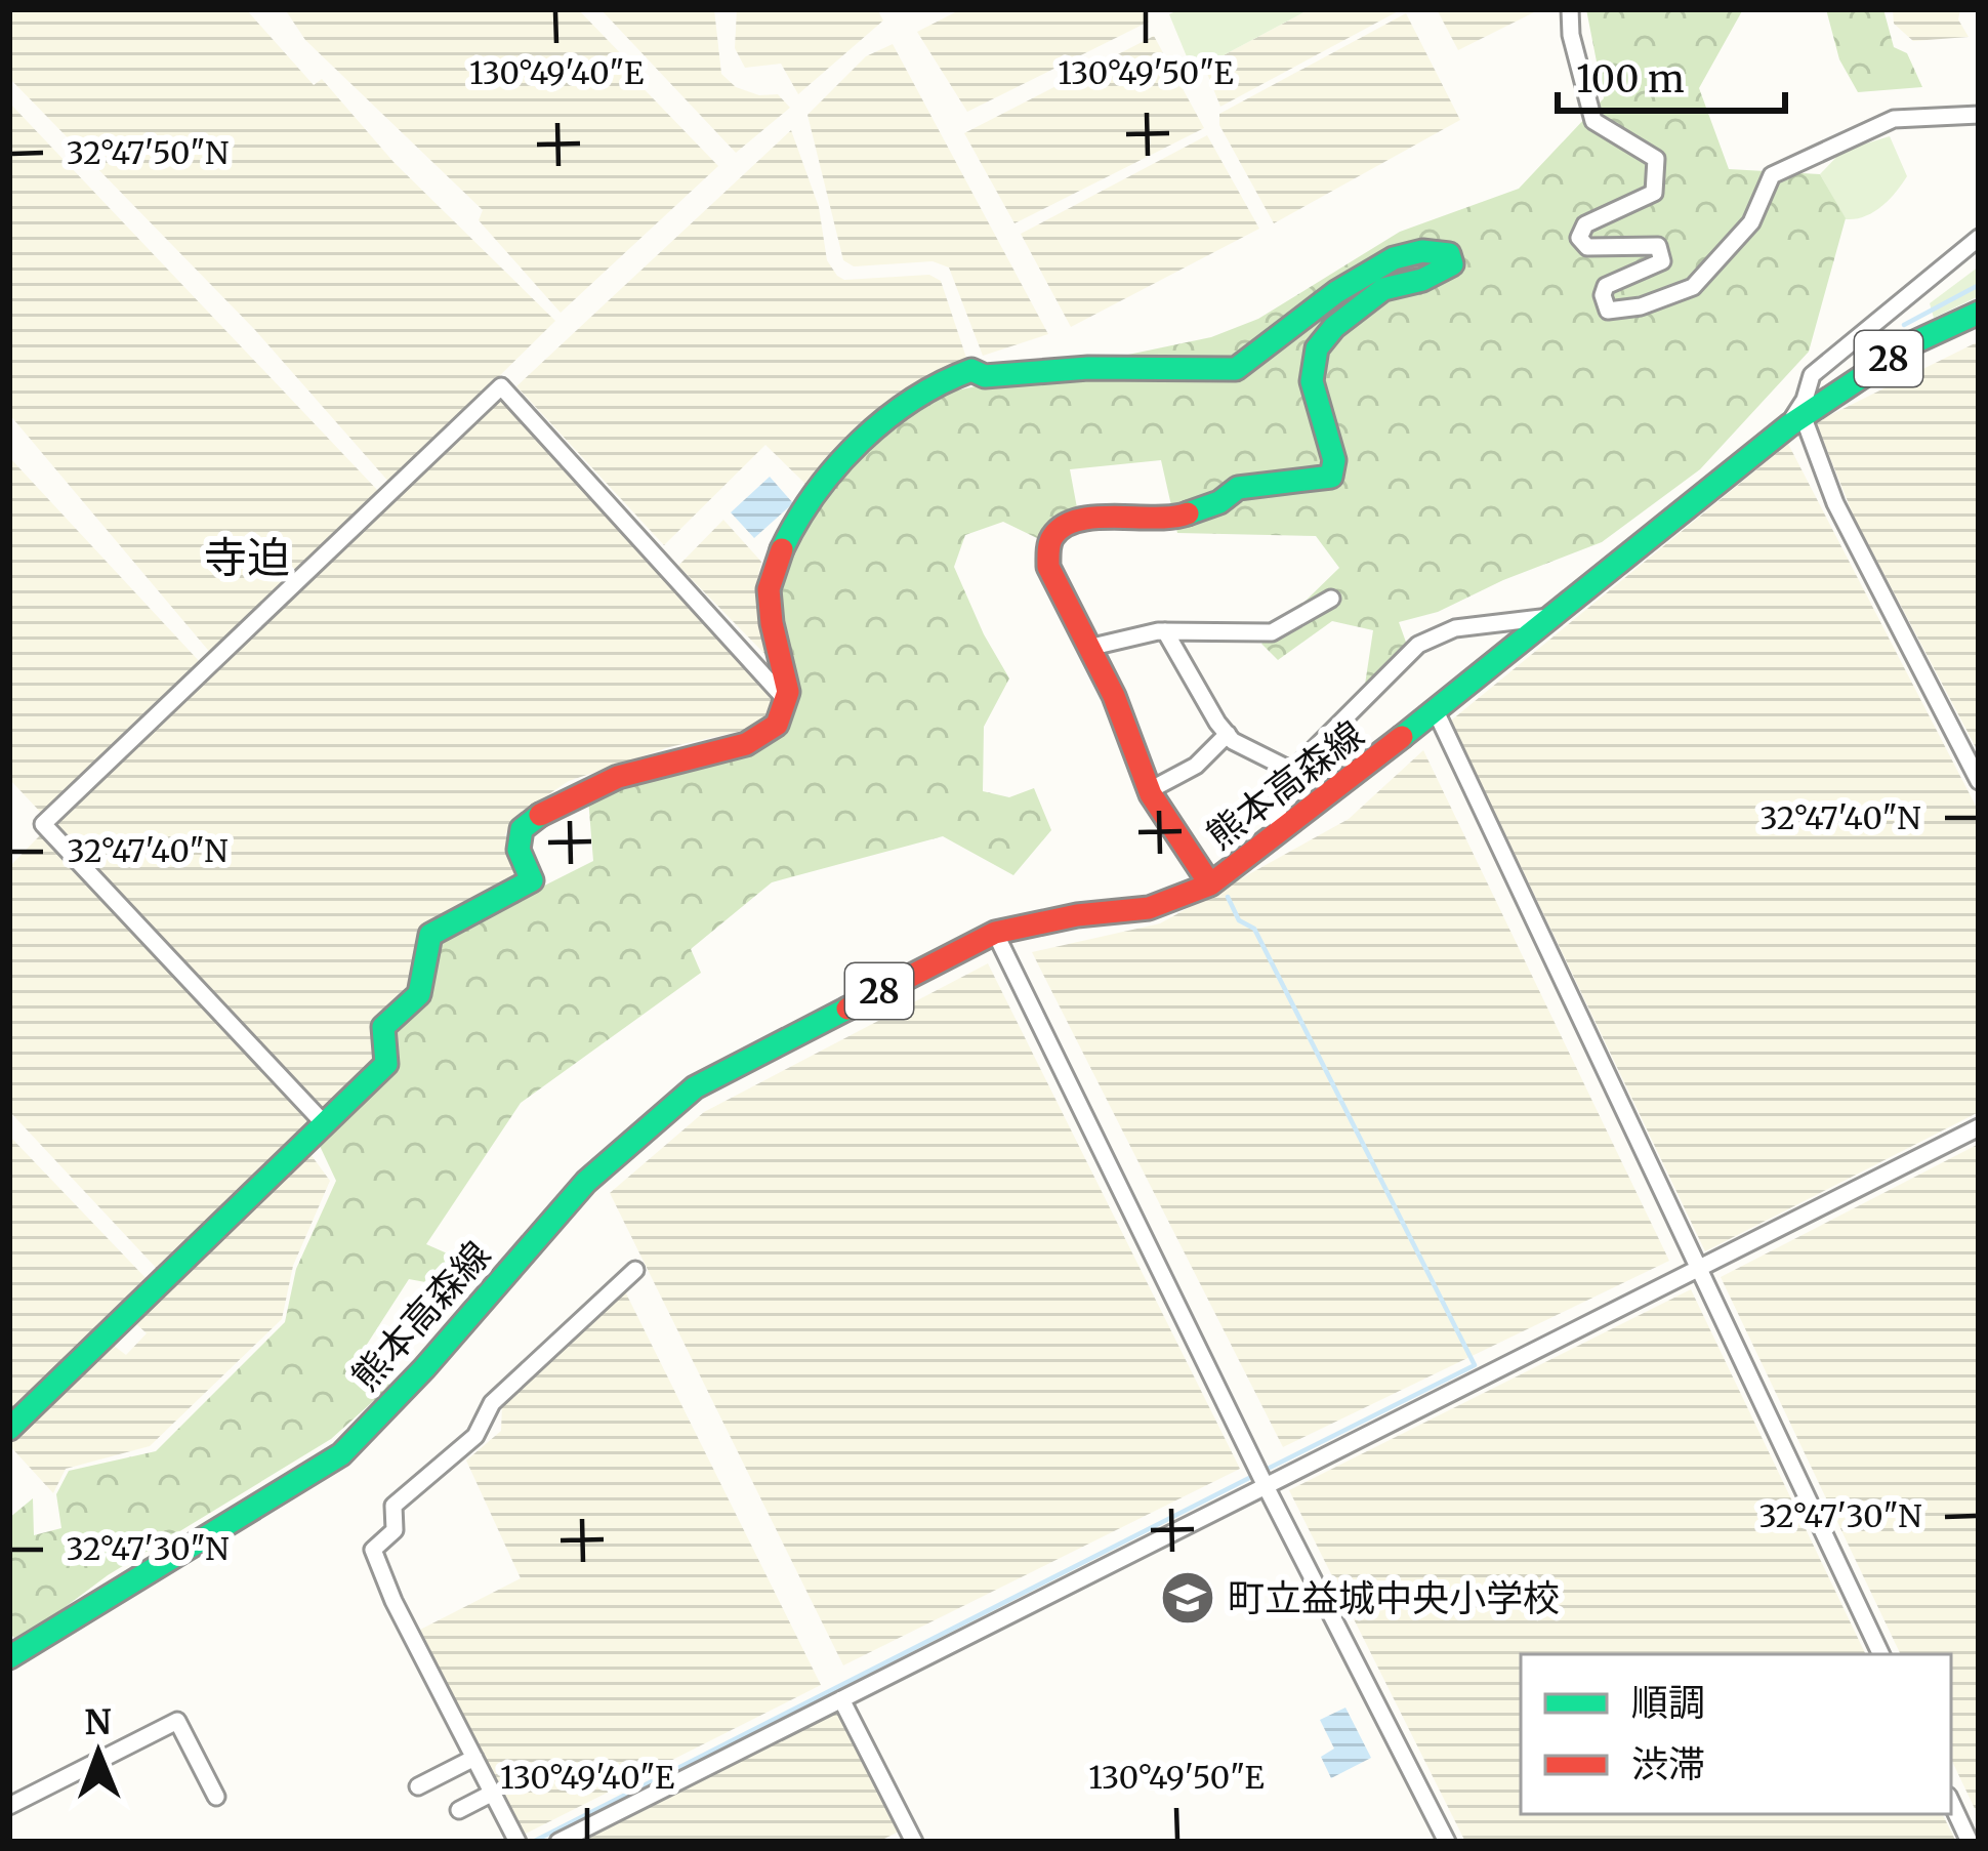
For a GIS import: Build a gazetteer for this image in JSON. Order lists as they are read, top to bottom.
{
  "streets": {
    "street": ["28", "熊本高森線"]
  },
  "districts": ["寺迫"],
  "places": {
    "school or university": ["町立益城中央小学校"]
  },
  "legend": ["順調", "渋滞"],
  "scale_bar": "100 m",
  "north": "top",
  "coordinates": [
    "130°49'40\"E",
    "130°49'50\"E",
    "32°47'50\"N",
    "32°47'40\"N",
    "32°47'30\"N"
  ]
}
